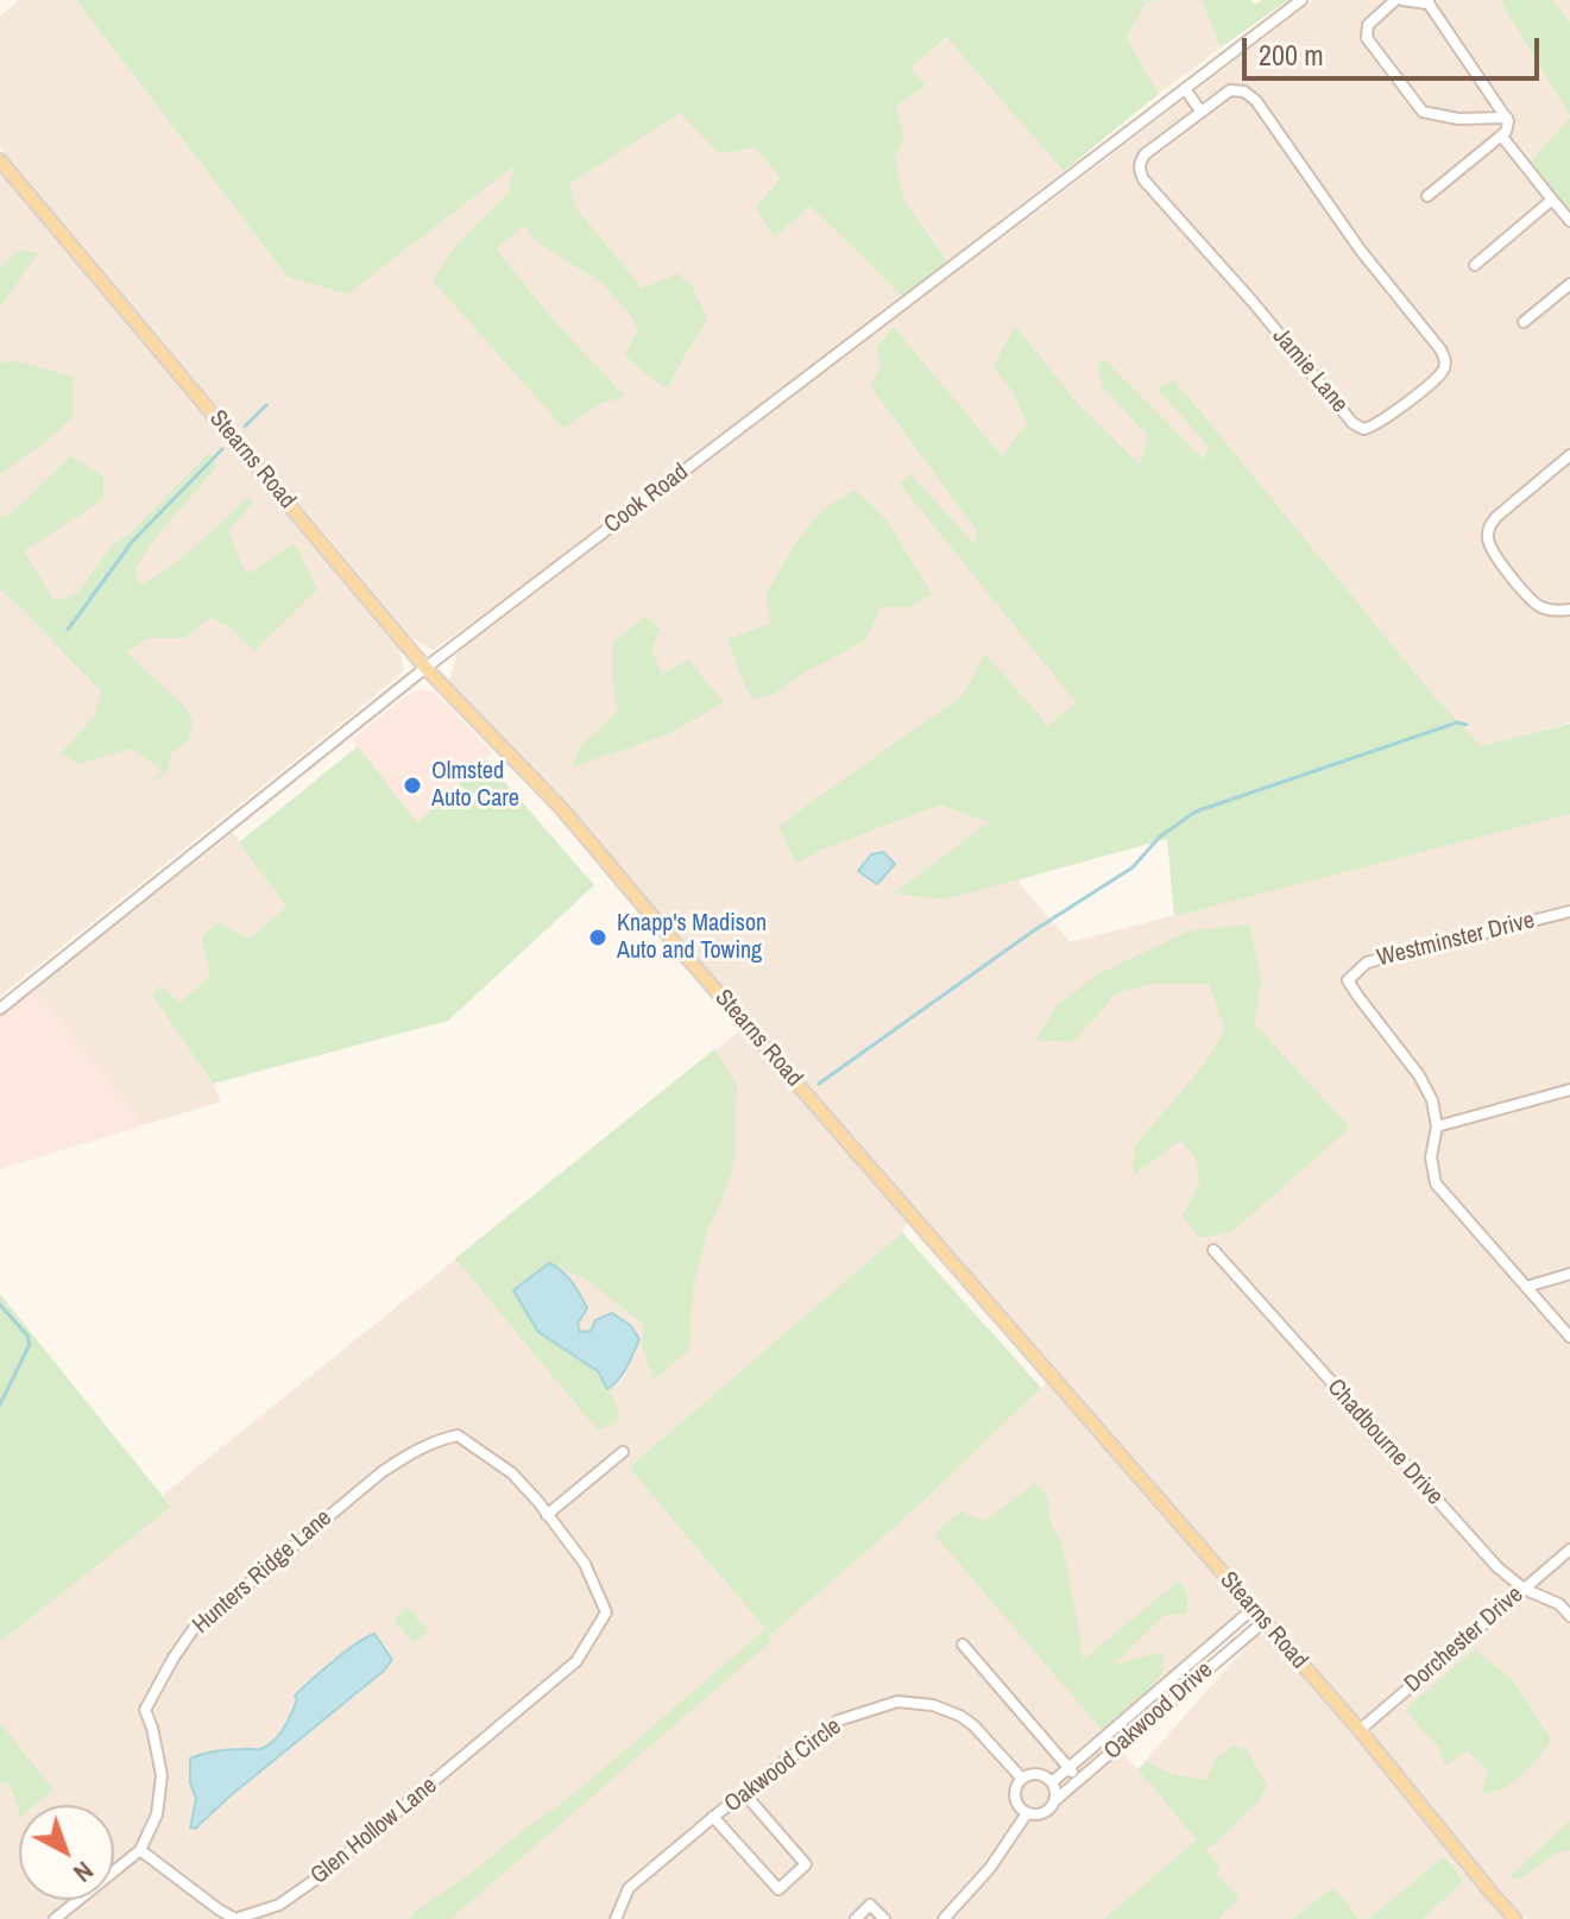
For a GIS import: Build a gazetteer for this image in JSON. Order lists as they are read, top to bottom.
{
  "streets": {
    "main road": ["Stearns Road"],
    "street": [
      "Jamie Lane",
      "Cook Road",
      "Westminster Drive",
      "Chadbourne Drive",
      "Hunters Ridge Lane",
      "Dorchester Drive",
      "Oakwood Drive",
      "Oakwood Circle",
      "Glen Hollow Lane"
    ]
  },
  "crossings": [
    ["Stearns Road", "Cook Road"],
    ["Stearns Road", "Dorchester Drive"],
    ["Stearns Road", "Oakwood Drive"],
    ["Chadbourne Drive", "Dorchester Drive"],
    ["Hunters Ridge Lane", "Glen Hollow Lane"],
    ["Oakwood Drive", "Oakwood Circle"]
  ],
  "places": ["Olmsted Auto Care", "Knapp's Madison Auto and Towing"],
  "scale_bar": "200 m",
  "north": "bottom right"
}
